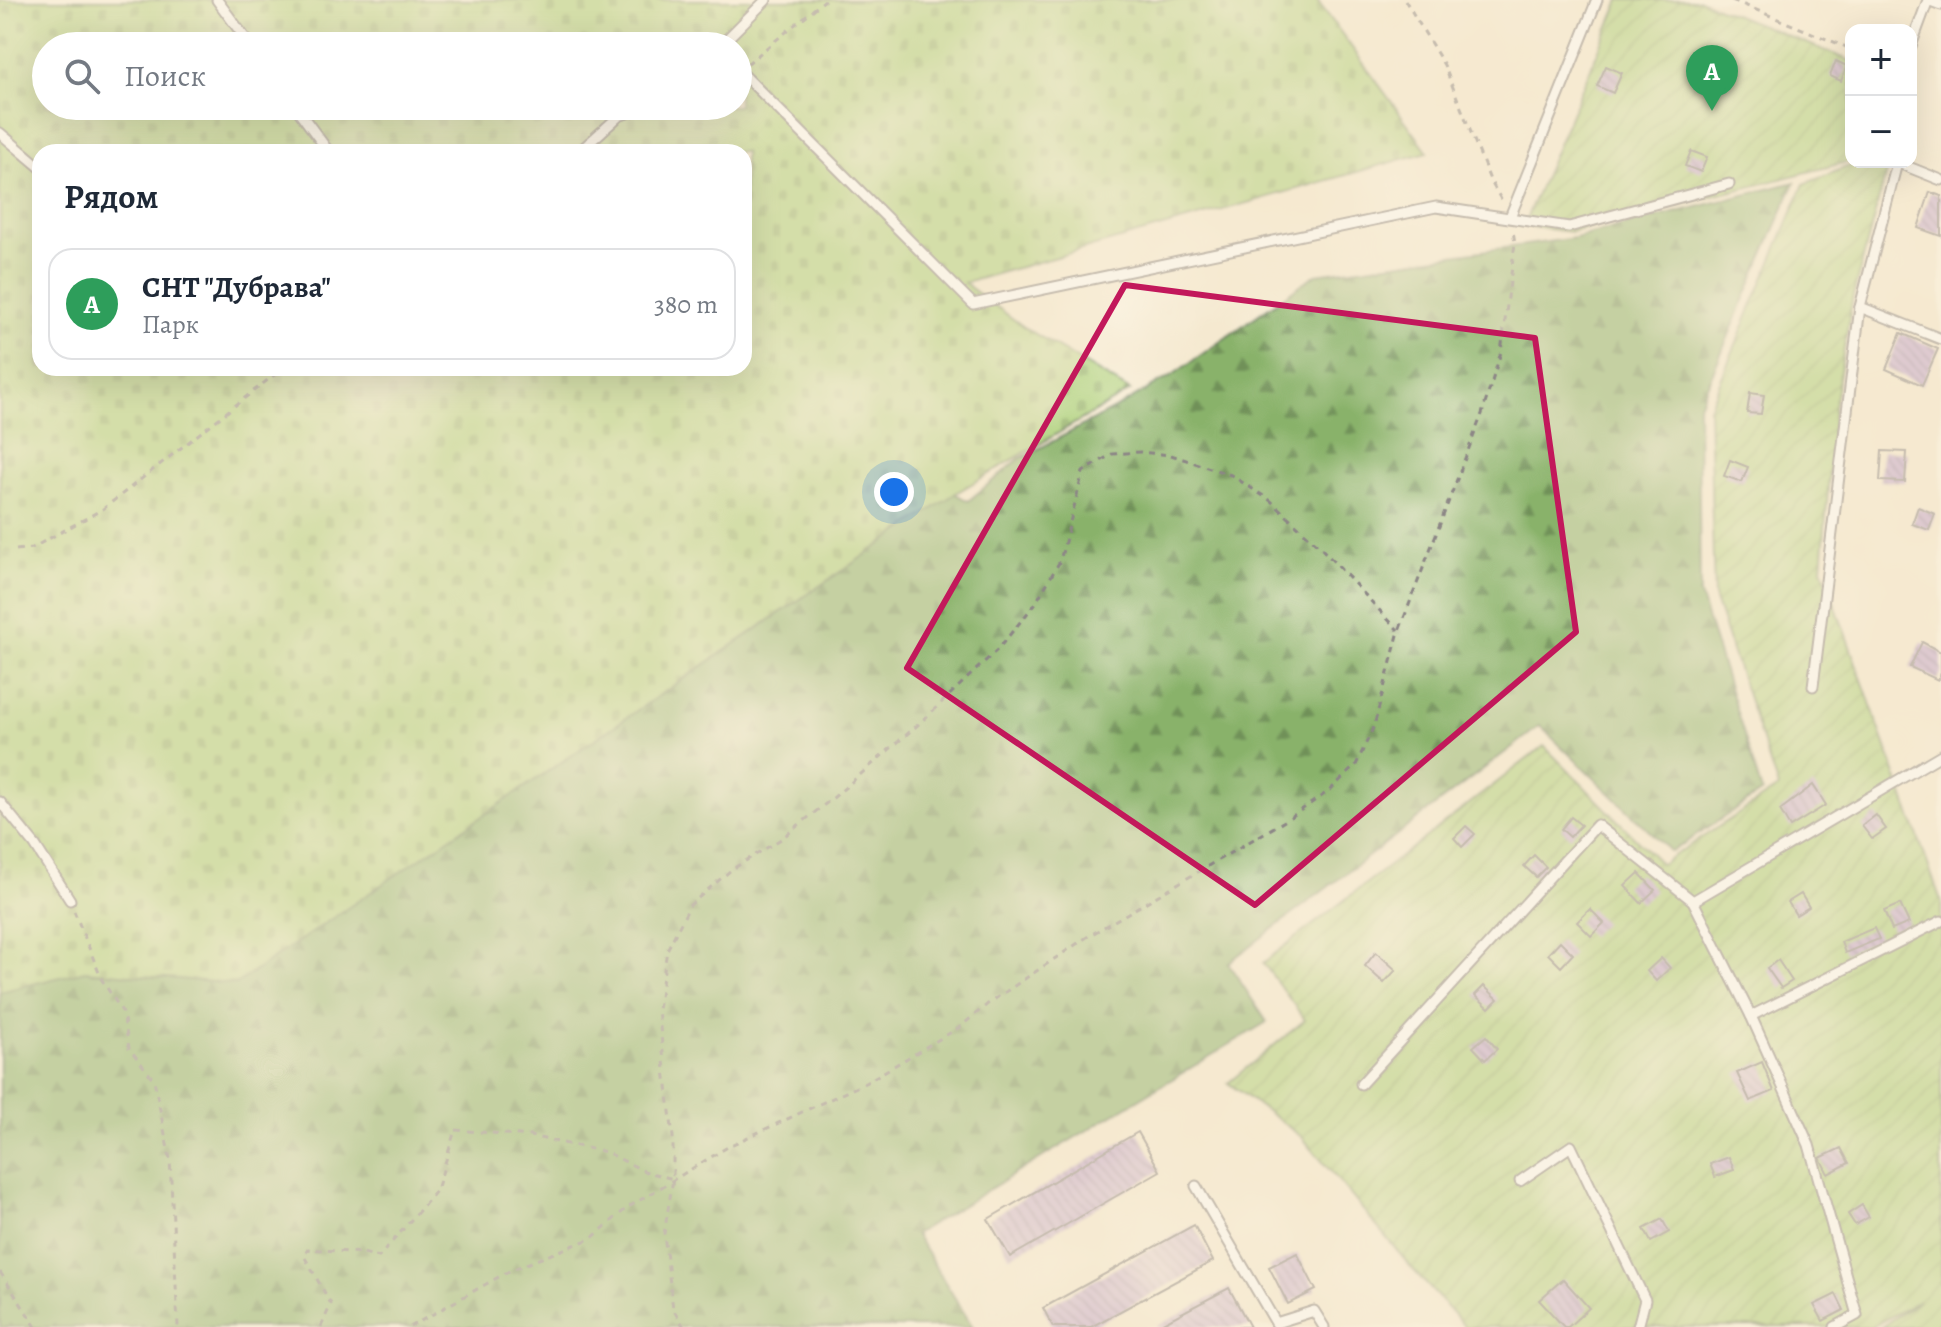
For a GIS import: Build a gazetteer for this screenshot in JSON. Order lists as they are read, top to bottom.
{
  "page": {
    "map_buttons": ["+", "−"],
    "search": "Поиск",
    "pins": "A",
    "heading": "Рядом",
    "list": [
      {
        "mark": "A",
        "name": "СНТ \"Дубрава\"",
        "note": "Парк",
        "value": "380 m"
      }
    ]
  }
}
